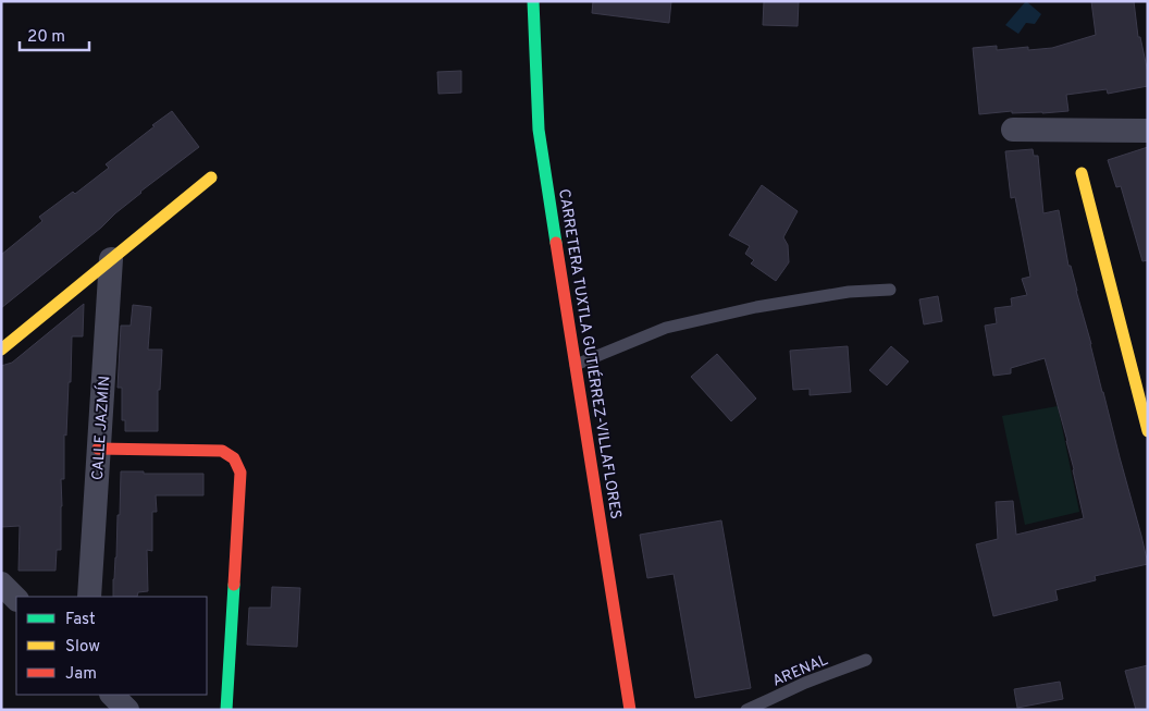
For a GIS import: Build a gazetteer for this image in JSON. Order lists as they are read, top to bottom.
{
  "streets": {
    "street": ["CARRETERA TUXTLA GUTIÉRREZ-VILLAFLORES", "CALLE JAZMÍN"],
    "lane": ["ARENAL"]
  },
  "legend": ["Fast", "Slow", "Jam"],
  "scale_bar": "20 m"
}
